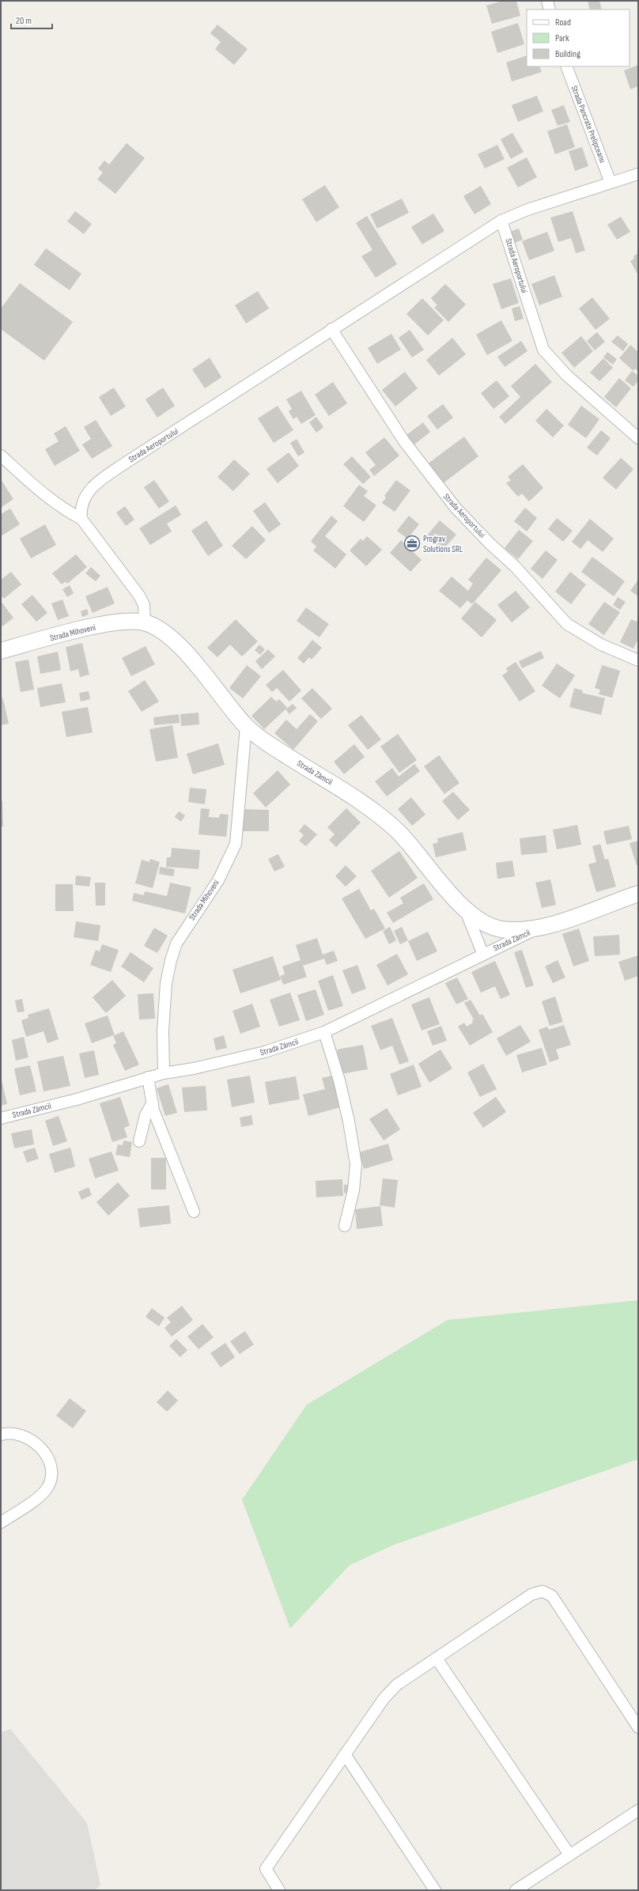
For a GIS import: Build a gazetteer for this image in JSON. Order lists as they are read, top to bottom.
{
  "streets": {
    "main road": ["Strada Mihoveni", "Strada Zămcii"],
    "street": ["Strada Pancrate Prelipceanu", "Strada Aeroportului"]
  },
  "crossings": [
    ["Strada Pancrate Prelipceanu", "Strada Aeroportului"],
    ["Strada Mihoveni", "Strada Zămcii"]
  ],
  "places": {
    "office": ["Prograv Solutions SRL"]
  },
  "legend": ["Road", "Park", "Building"],
  "scale_bar": "20 m"
}
